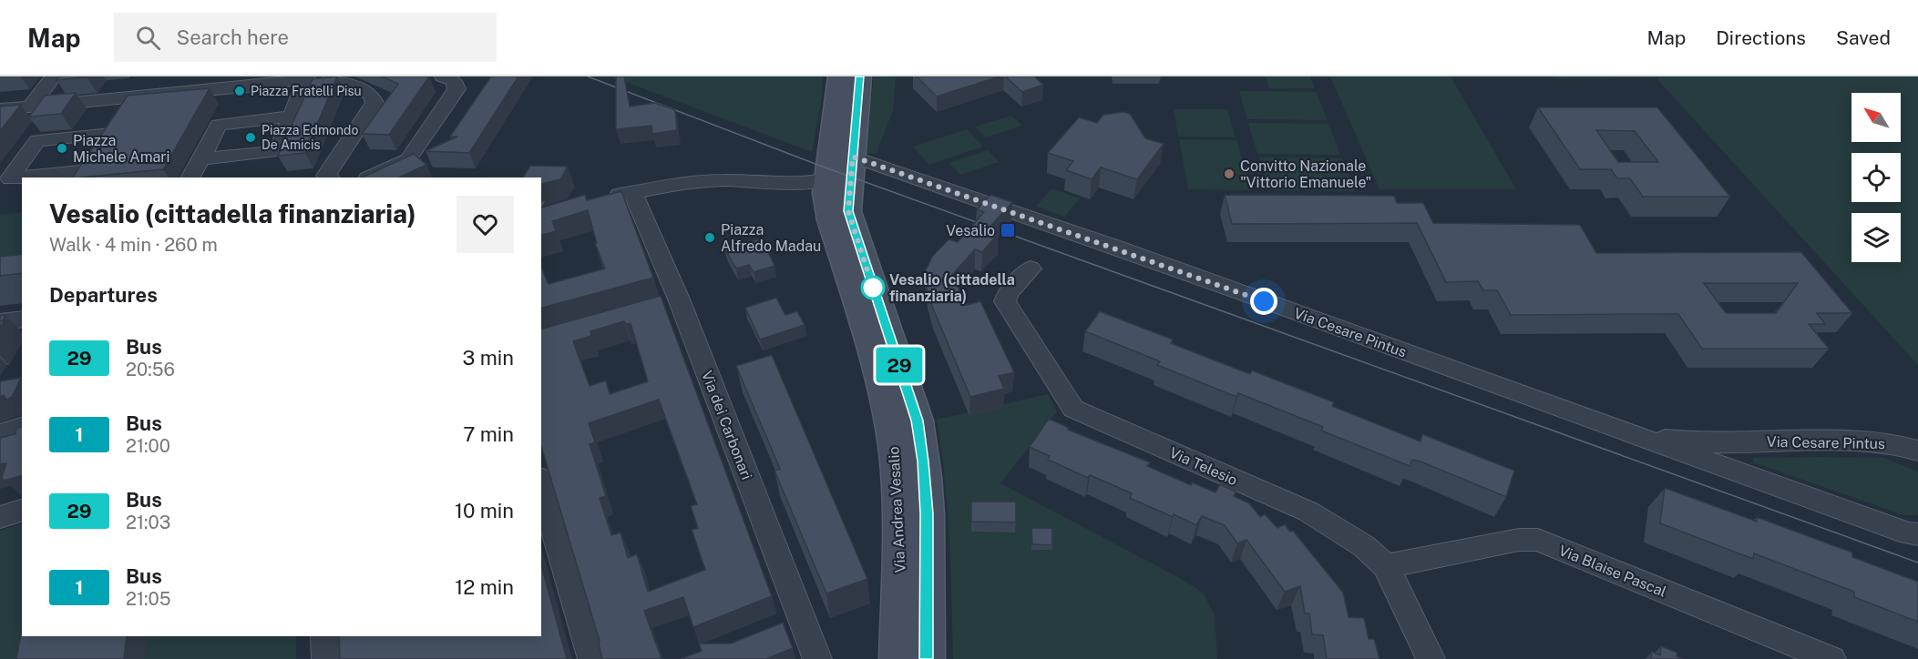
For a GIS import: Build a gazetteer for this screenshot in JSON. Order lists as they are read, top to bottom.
{
  "streets": {
    "main road": ["Via Andrea Vesalio"],
    "street": [
      "Via Cesare Pintus",
      "Via dei Carbonari",
      "Via Telesio",
      "Via Blaise Pascal"
    ]
  },
  "crossings": [
    ["Via Cesare Pintus", "Via Andrea Vesalio"],
    ["Via Telesio", "Via Blaise Pascal"]
  ],
  "places": {
    "other": [
      "Piazza Fratelli Pisu",
      "Piazza Edmondo De Amicis",
      "Piazza Michele Amari",
      "Convitto Nazionale \"Vittorio Emanuele\"",
      "Piazza Alfredo Madau",
      "Vesalio (cittadella finanziaria)"
    ],
    "transit": ["Vesalio"]
  },
  "lines": ["bus line 29"],
  "north": "top left",
  "page": {
    "header": "Map",
    "search": "Search here",
    "nav": ["Map", "Directions", "Saved"],
    "on_map": "29",
    "heading": [
      ["Vesalio (cittadella finanziaria)", "Walk · 4 min · 260 m"],
      "Departures"
    ],
    "list": [
      {
        "mark": "29",
        "name": "Bus",
        "note": "20:56",
        "value": "3 min"
      },
      {
        "mark": "1",
        "name": "Bus",
        "note": "21:00",
        "value": "7 min"
      },
      {
        "mark": "29",
        "name": "Bus",
        "note": "21:03",
        "value": "10 min"
      },
      {
        "mark": "1",
        "name": "Bus",
        "note": "21:05",
        "value": "12 min"
      }
    ]
  }
}
